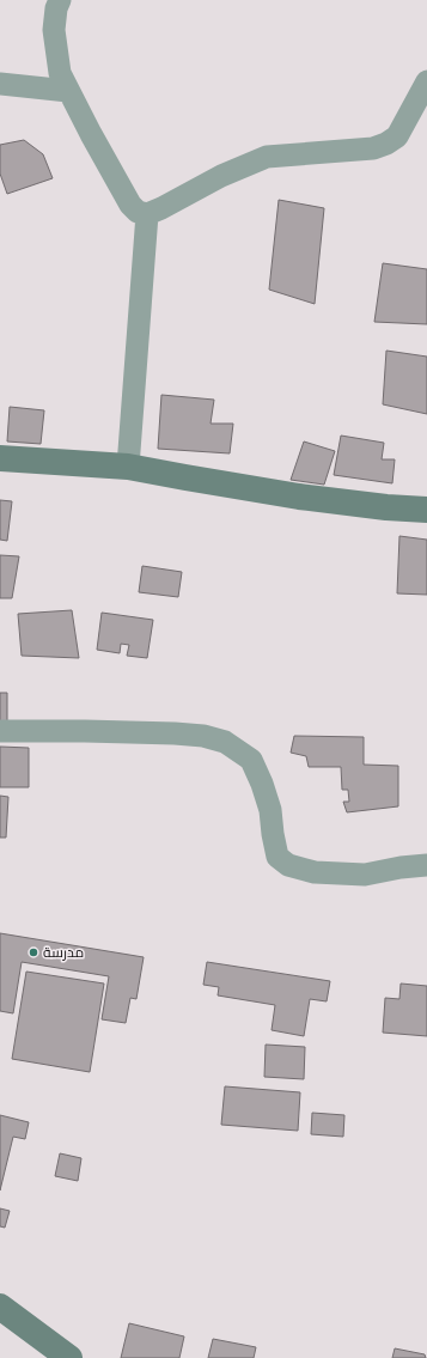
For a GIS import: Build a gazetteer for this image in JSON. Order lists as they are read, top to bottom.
{
  "places": ["مدرسة"]
}
